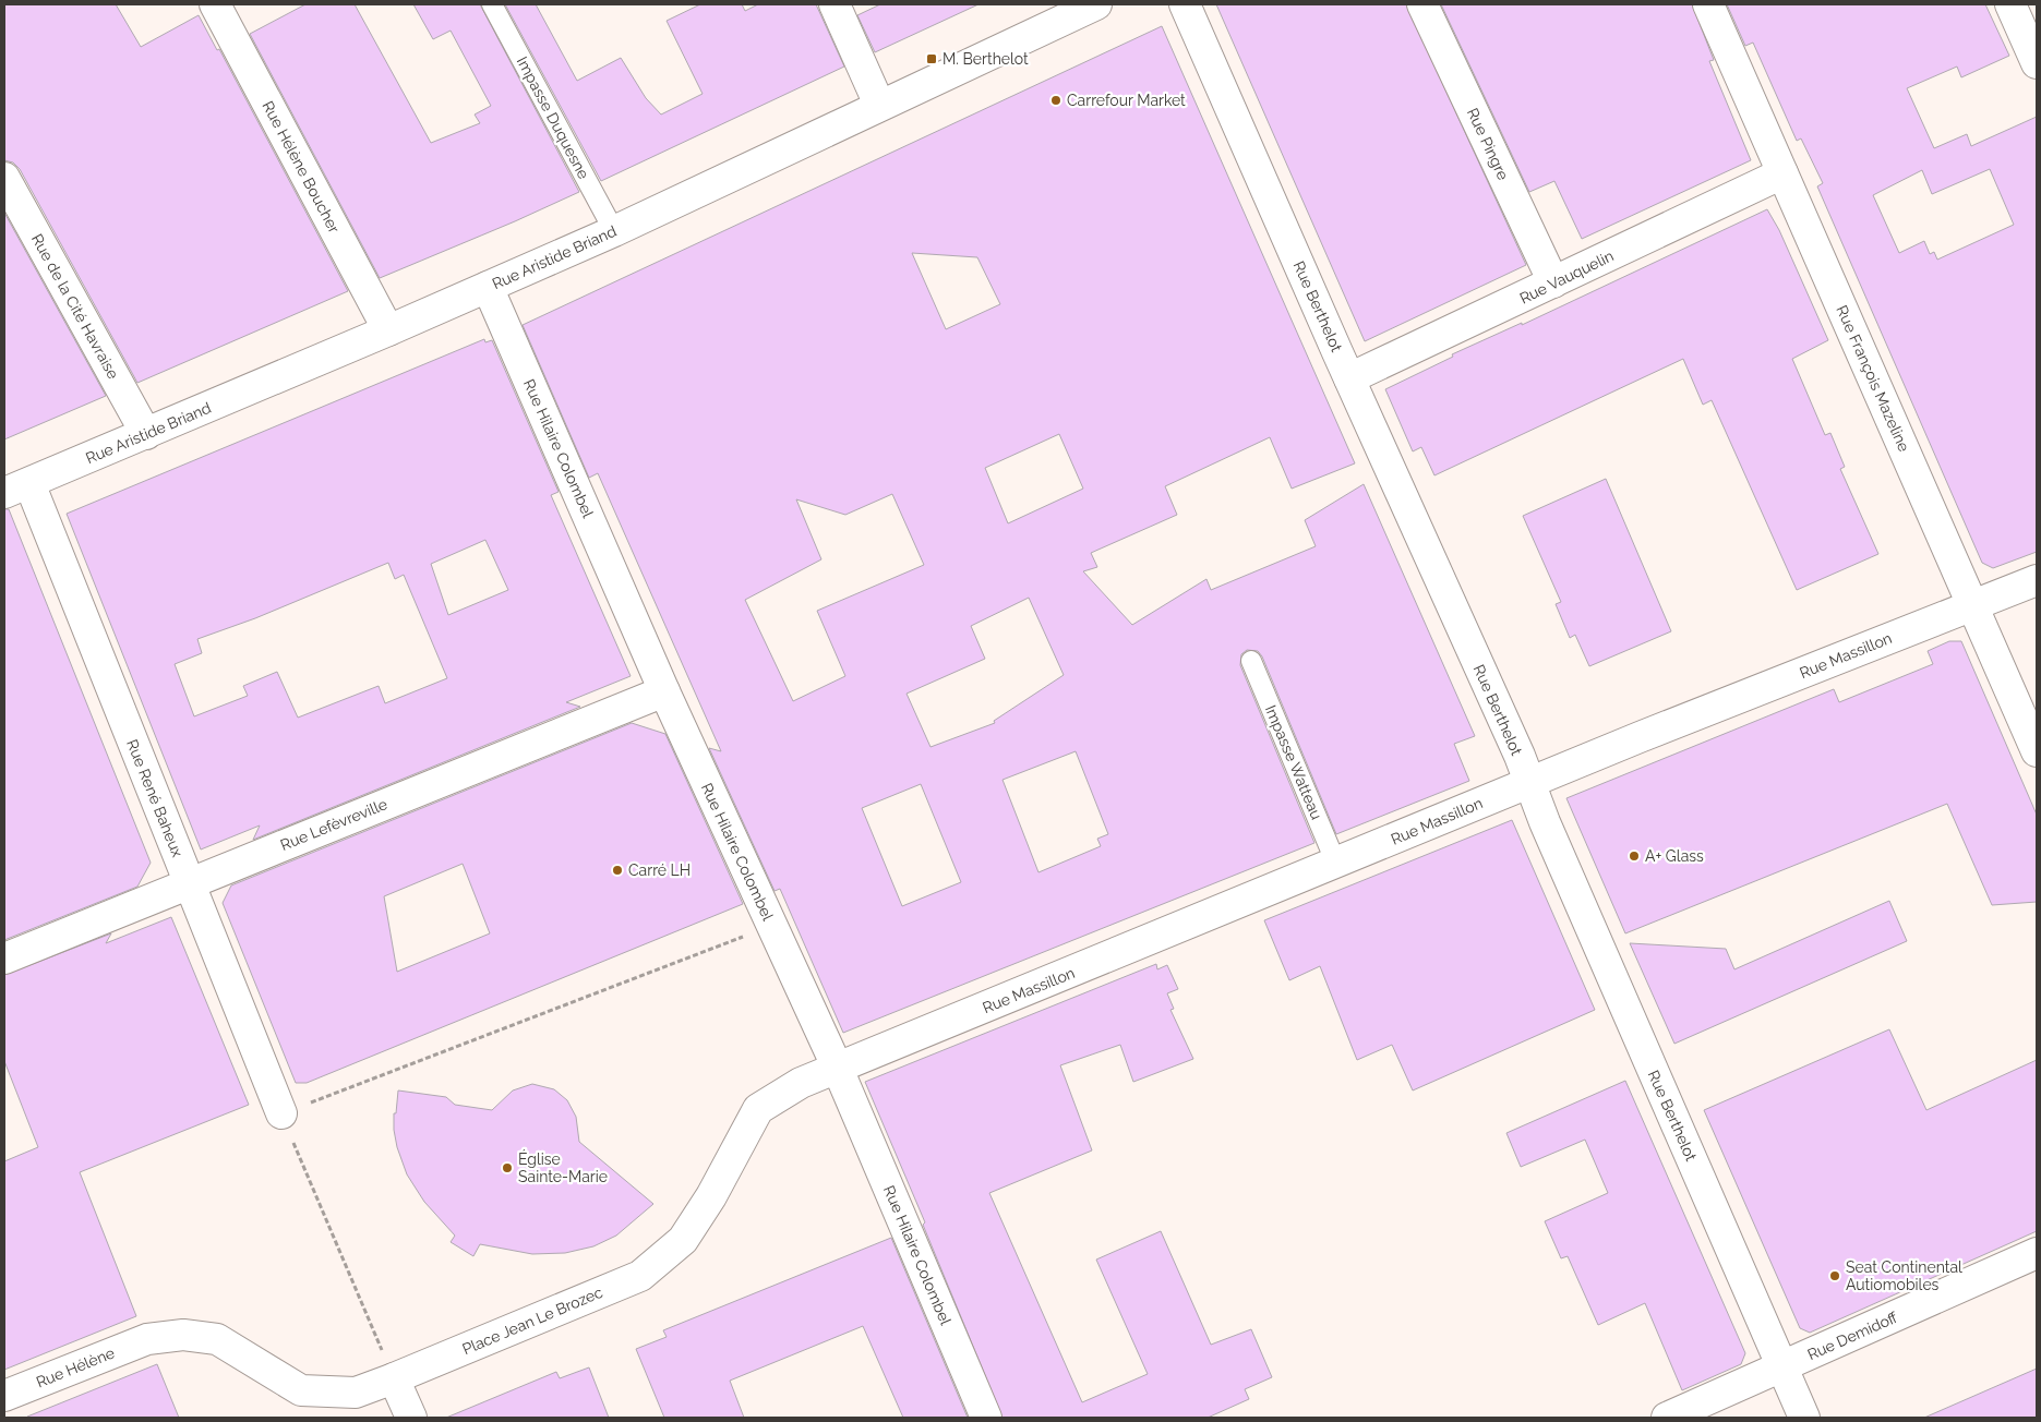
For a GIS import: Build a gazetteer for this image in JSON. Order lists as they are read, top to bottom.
{
  "streets": {
    "street": [
      "Rue Pingre",
      "Rue Hélène Boucher",
      "Rue Aristide Briand",
      "Rue Vauquelin",
      "Rue de la Cité Havraise",
      "Rue Berthelot",
      "Rue François Mazeline",
      "Rue Hilaire Colombel",
      "Rue Massillon",
      "Rue René Baheux",
      "Rue Lefèvreville",
      "Place Jean Le Brozec",
      "Rue Demidoff",
      "Rue Hélène"
    ],
    "lane": ["Impasse Duquesne", "Impasse Watteau"]
  },
  "crossings": [
    ["Impasse Duquesne", "Rue Aristide Briand"],
    ["Rue Pingre", "Rue Vauquelin"],
    ["Rue Hélène Boucher", "Rue Aristide Briand"],
    ["Rue Aristide Briand", "Rue de la Cité Havraise"],
    ["Rue Aristide Briand", "Rue Hilaire Colombel"],
    ["Rue Aristide Briand", "Rue René Baheux"],
    ["Rue Vauquelin", "Rue Berthelot"],
    ["Rue Vauquelin", "Rue François Mazeline"],
    ["Rue Berthelot", "Rue Massillon"],
    ["Rue Berthelot", "Rue Demidoff"],
    ["Rue François Mazeline", "Rue Massillon"],
    ["Rue Hilaire Colombel", "Rue Massillon"],
    ["Rue Hilaire Colombel", "Rue Lefèvreville"],
    ["Rue Hilaire Colombel", "Place Jean Le Brozec"],
    ["Rue Massillon", "Impasse Watteau"],
    ["Rue Massillon", "Place Jean Le Brozec"],
    ["Rue René Baheux", "Rue Lefèvreville"],
    ["Place Jean Le Brozec", "Rue Hélène"]
  ],
  "places": {
    "transit": ["M. Berthelot"],
    "other": [
      "Carrefour Market",
      "A+ Glass",
      "Carré LH",
      "Église Sainte-Marie",
      "Seat Continental Autiomobiles"
    ]
  }
}
